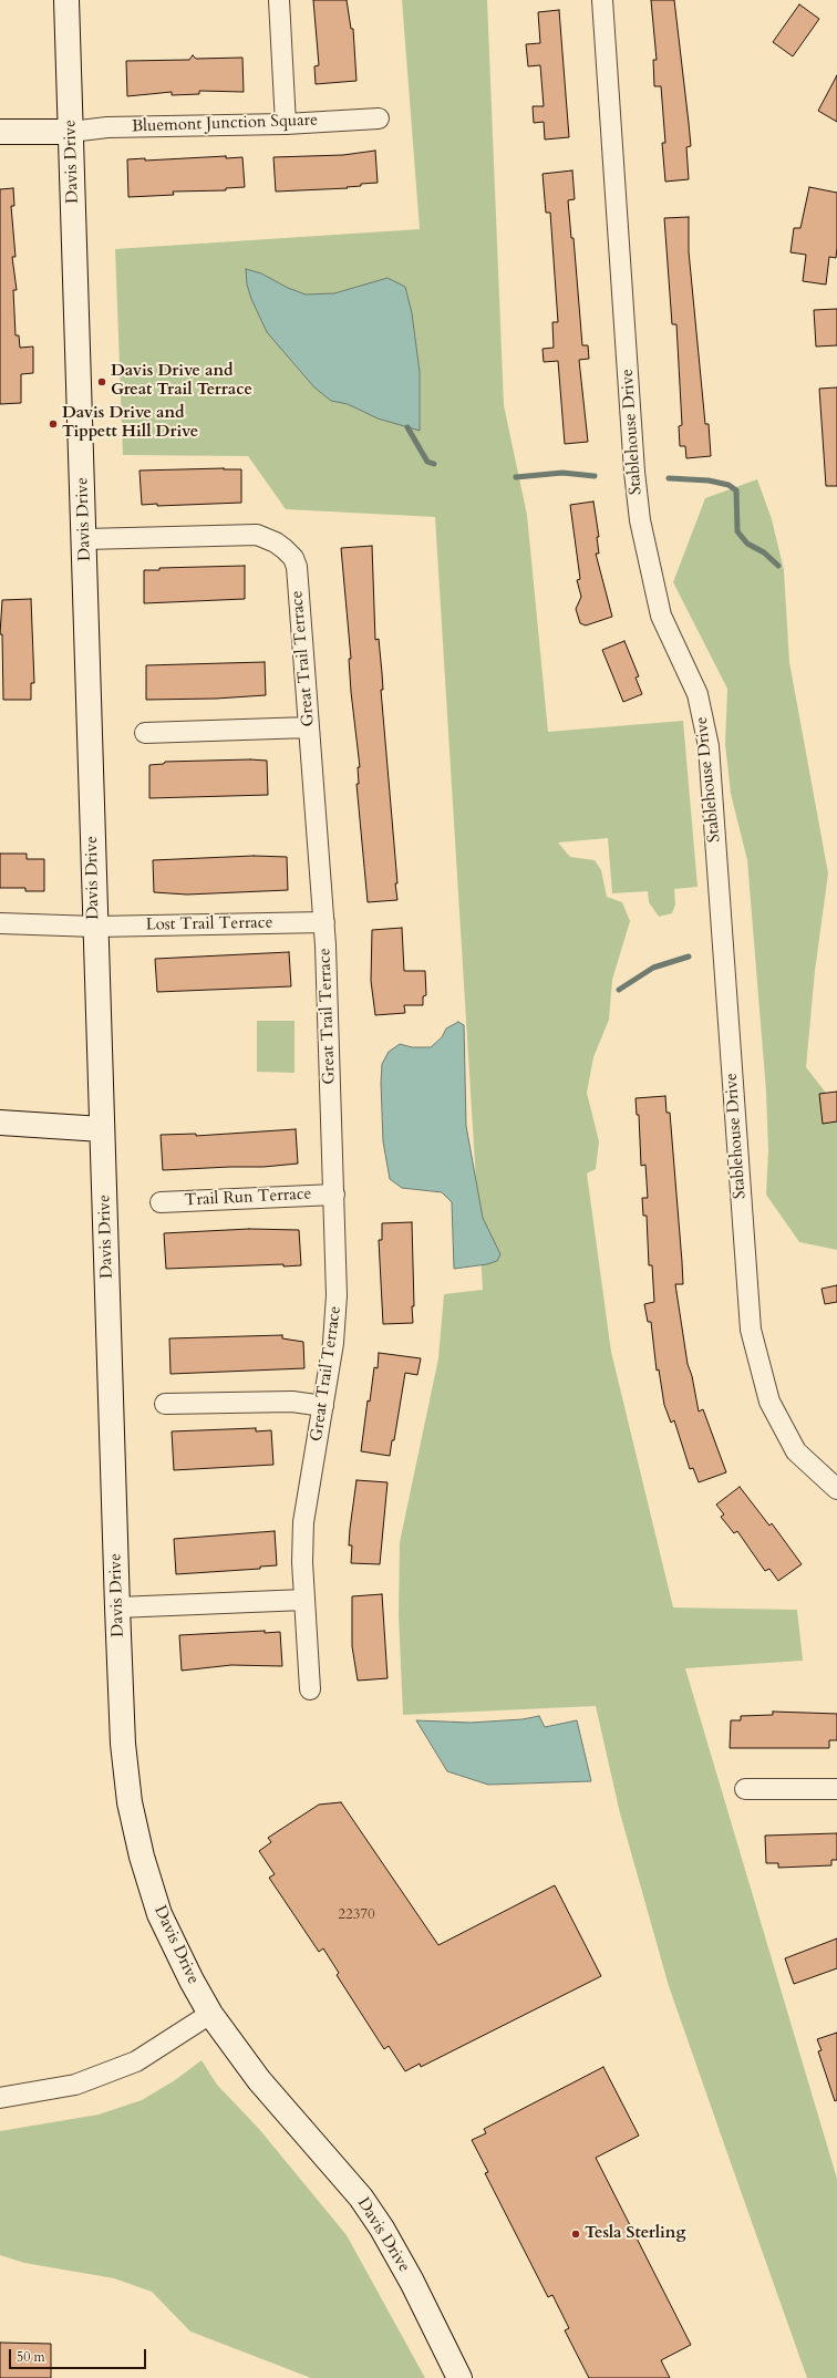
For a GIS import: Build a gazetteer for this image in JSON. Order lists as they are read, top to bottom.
{
  "streets": {
    "main road": ["Davis Drive"],
    "street": [
      "Bluemont Junction Square",
      "Stablehouse Drive",
      "Great Trail Terrace",
      "Lost Trail Terrace",
      "Trail Run Terrace"
    ]
  },
  "crossings": [
    ["Bluemont Junction Square", "Davis Drive"],
    ["Davis Drive", "Great Trail Terrace"],
    ["Davis Drive", "Lost Trail Terrace"],
    ["Great Trail Terrace", "Lost Trail Terrace"],
    ["Great Trail Terrace", "Trail Run Terrace"]
  ],
  "places": ["Davis Drive and Great Trail Terrace", "Davis Drive and Tippett Hill Drive", "Tesla Sterling"],
  "house_numbers": ["22370"],
  "scale_bar": "50 m"
}
